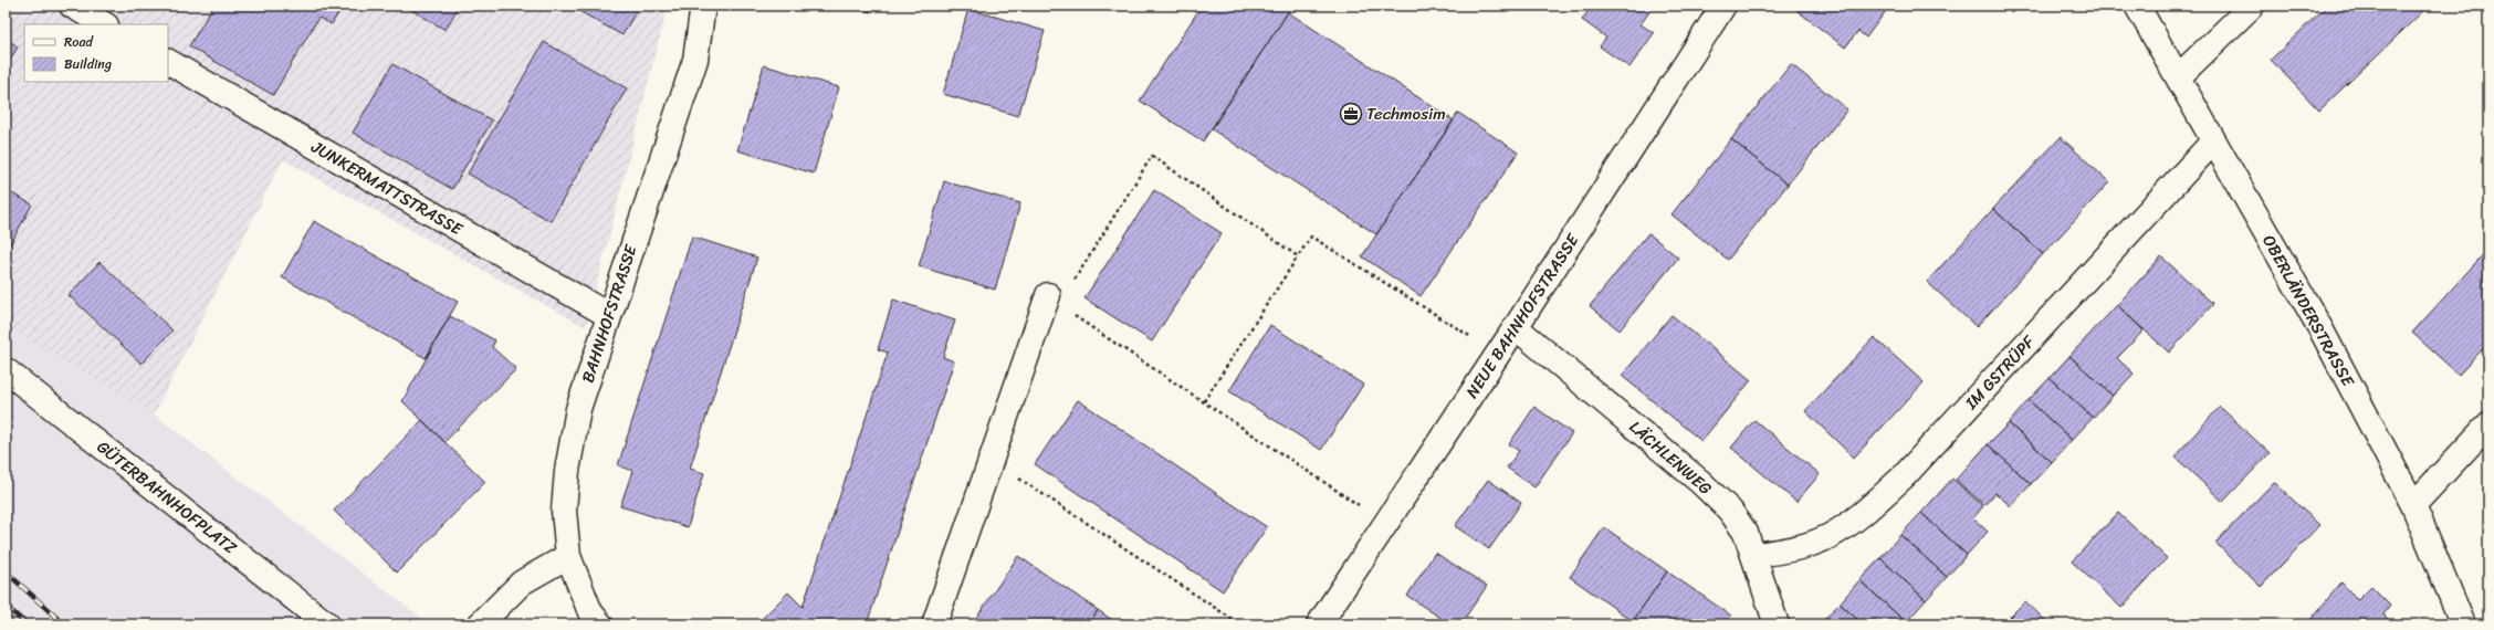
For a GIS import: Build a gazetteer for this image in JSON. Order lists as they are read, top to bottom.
{
  "streets": {
    "street": [
      "JUNKERMATTSTRASSE",
      "OBERLÄNDERSTRASSE",
      "BAHNHOFSTRASSE",
      "NEUE BAHNHOFSTRASSE",
      "IM GSTRÜPF",
      "LÄCHLENWEG",
      "GÜTERBAHNHOFPLATZ"
    ]
  },
  "crossings": [
    ["JUNKERMATTSTRASSE", "BAHNHOFSTRASSE"],
    ["OBERLÄNDERSTRASSE", "IM GSTRÜPF"],
    ["NEUE BAHNHOFSTRASSE", "LÄCHLENWEG"],
    ["IM GSTRÜPF", "LÄCHLENWEG"]
  ],
  "places": {
    "office": ["Techmosim"]
  },
  "legend": ["Road", "Building"]
}
